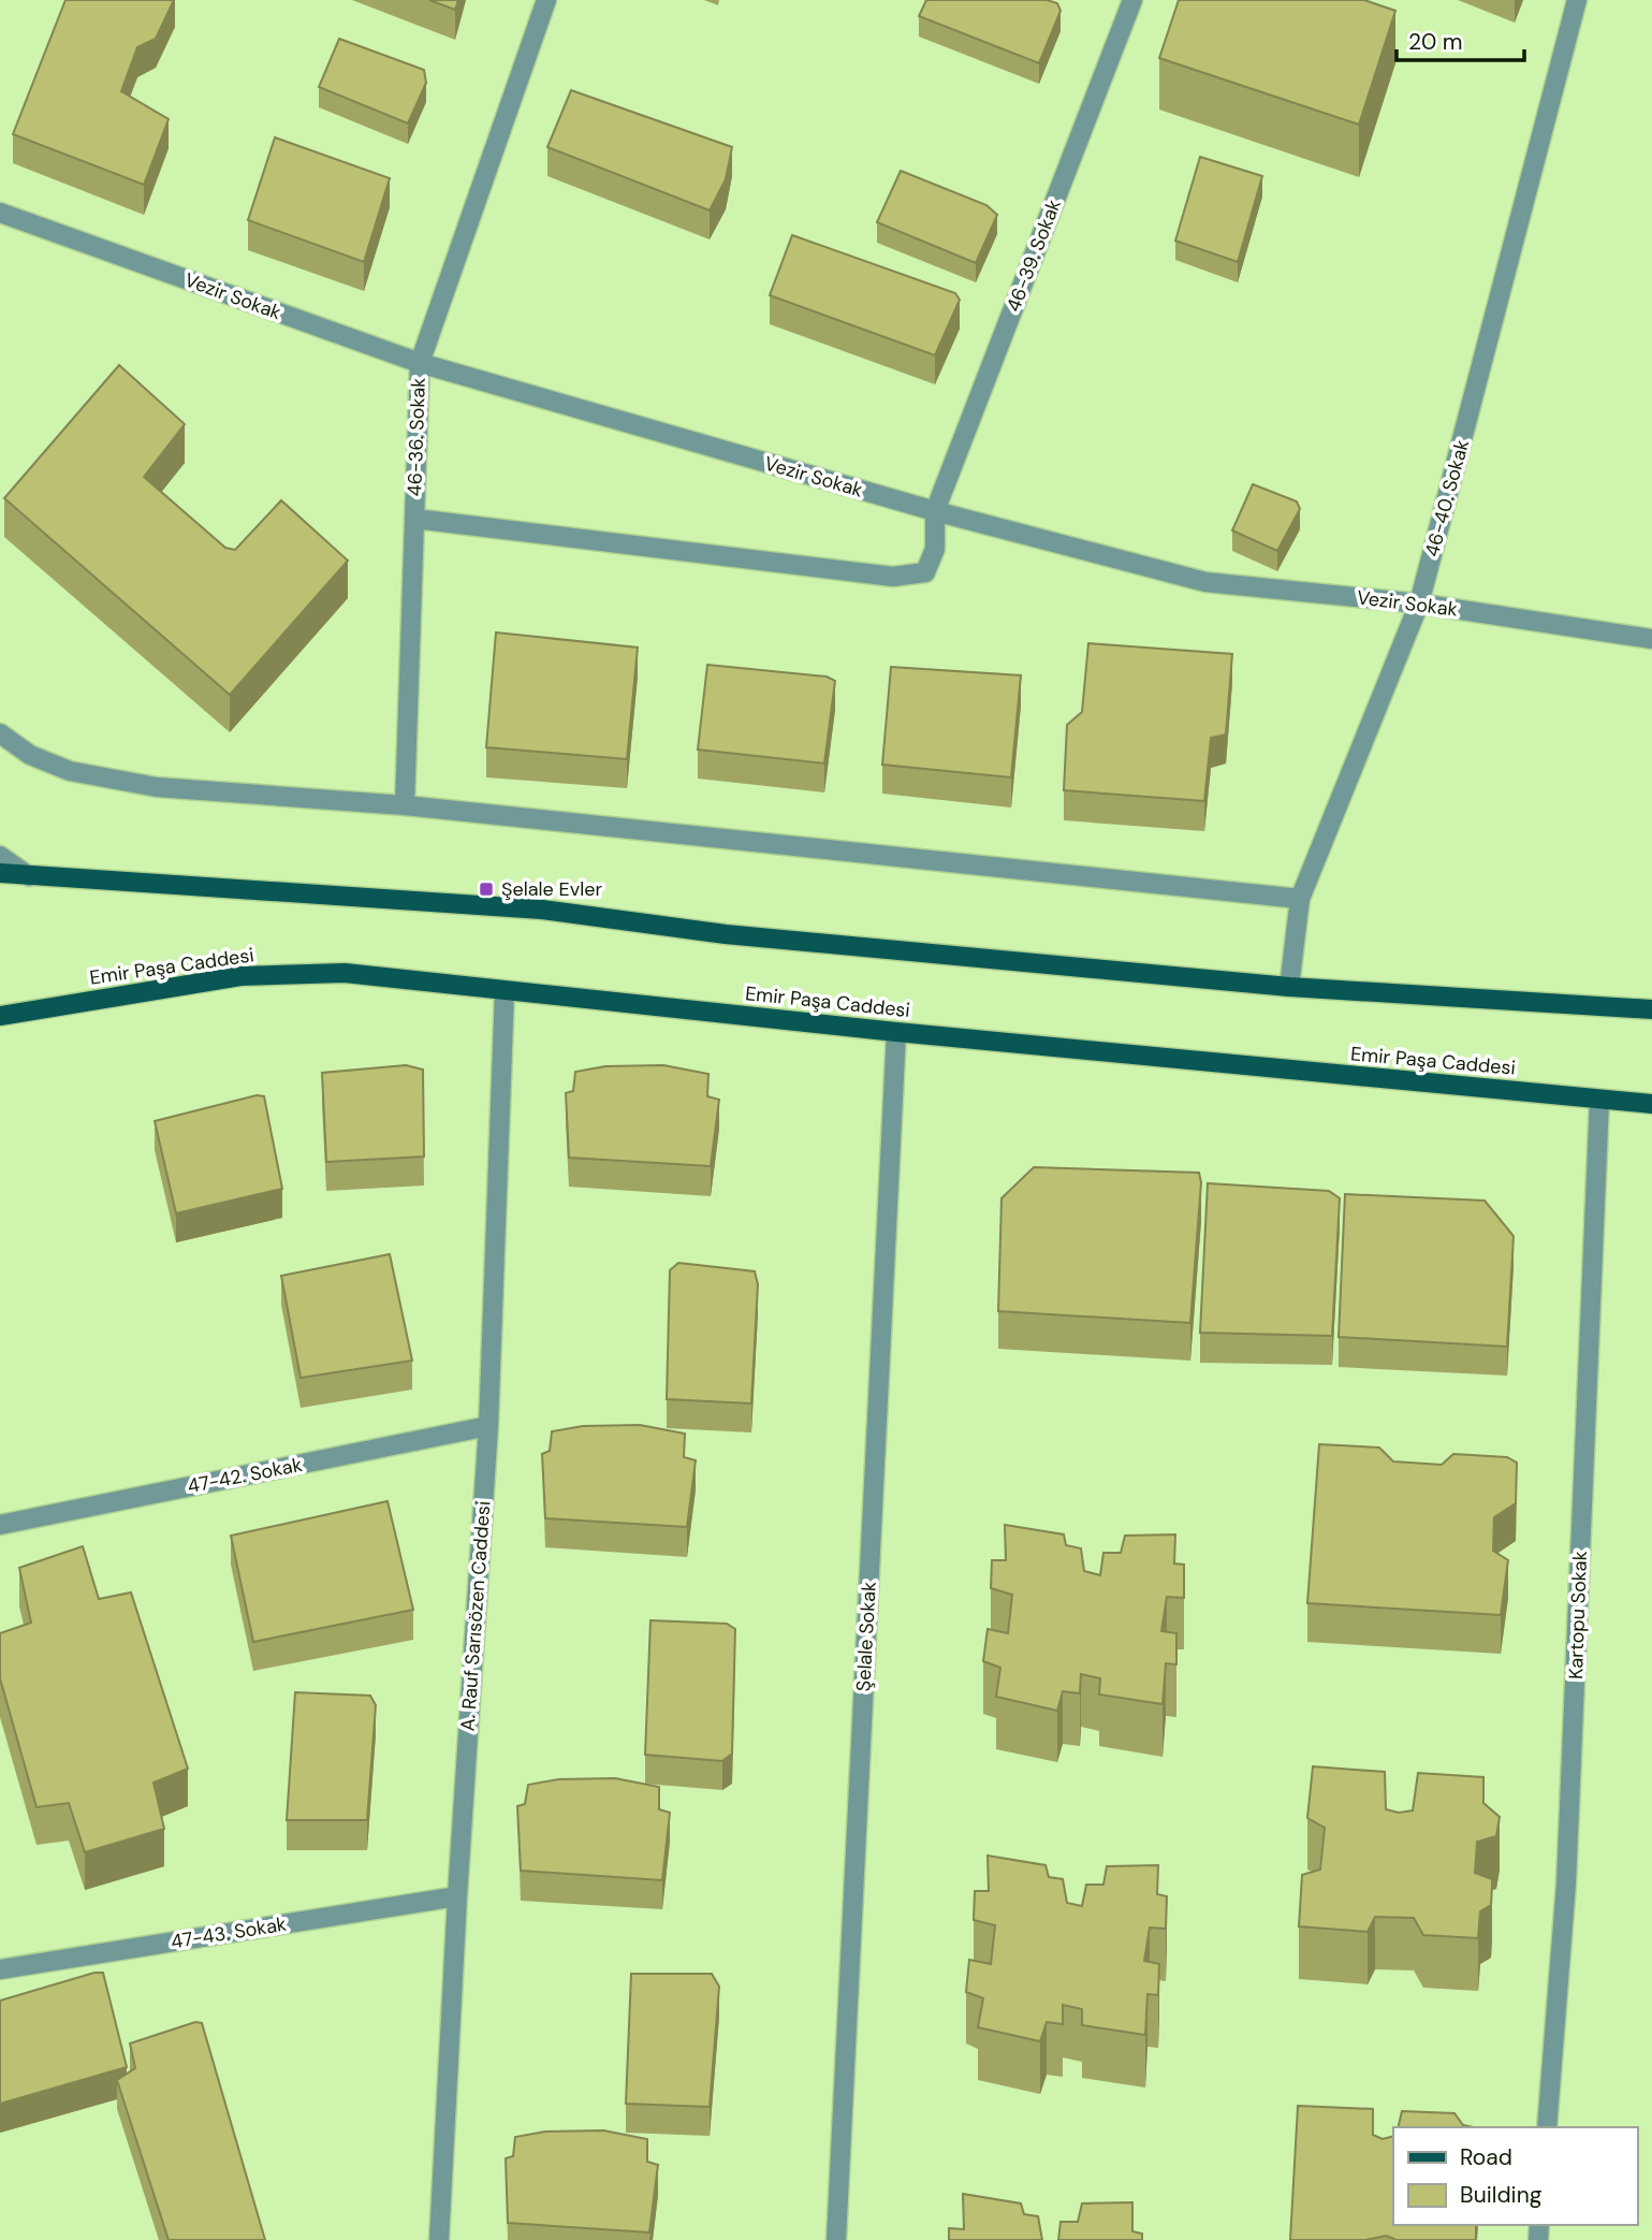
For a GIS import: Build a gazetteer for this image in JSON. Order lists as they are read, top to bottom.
{
  "streets": {
    "main road": ["Emir Paşa Caddesi"],
    "street": [
      "46-39. Sokak",
      "Vezir Sokak",
      "46-36. Sokak",
      "46-40. Sokak",
      "47-42. Sokak",
      "Kartopu Sokak",
      "A. Rauf Sarısözen Caddesi",
      "Şelale Sokak",
      "47-43. Sokak"
    ]
  },
  "crossings": [
    ["46-39. Sokak", "Vezir Sokak"],
    ["Vezir Sokak", "46-36. Sokak"],
    ["Vezir Sokak", "46-40. Sokak"],
    ["Emir Paşa Caddesi", "Kartopu Sokak"],
    ["Emir Paşa Caddesi", "A. Rauf Sarısözen Caddesi"],
    ["Emir Paşa Caddesi", "Şelale Sokak"],
    ["47-42. Sokak", "A. Rauf Sarısözen Caddesi"],
    ["A. Rauf Sarısözen Caddesi", "47-43. Sokak"]
  ],
  "places": {
    "transit": ["Şelale Evler"]
  },
  "legend": ["Road", "Building"],
  "scale_bar": "20 m"
}
